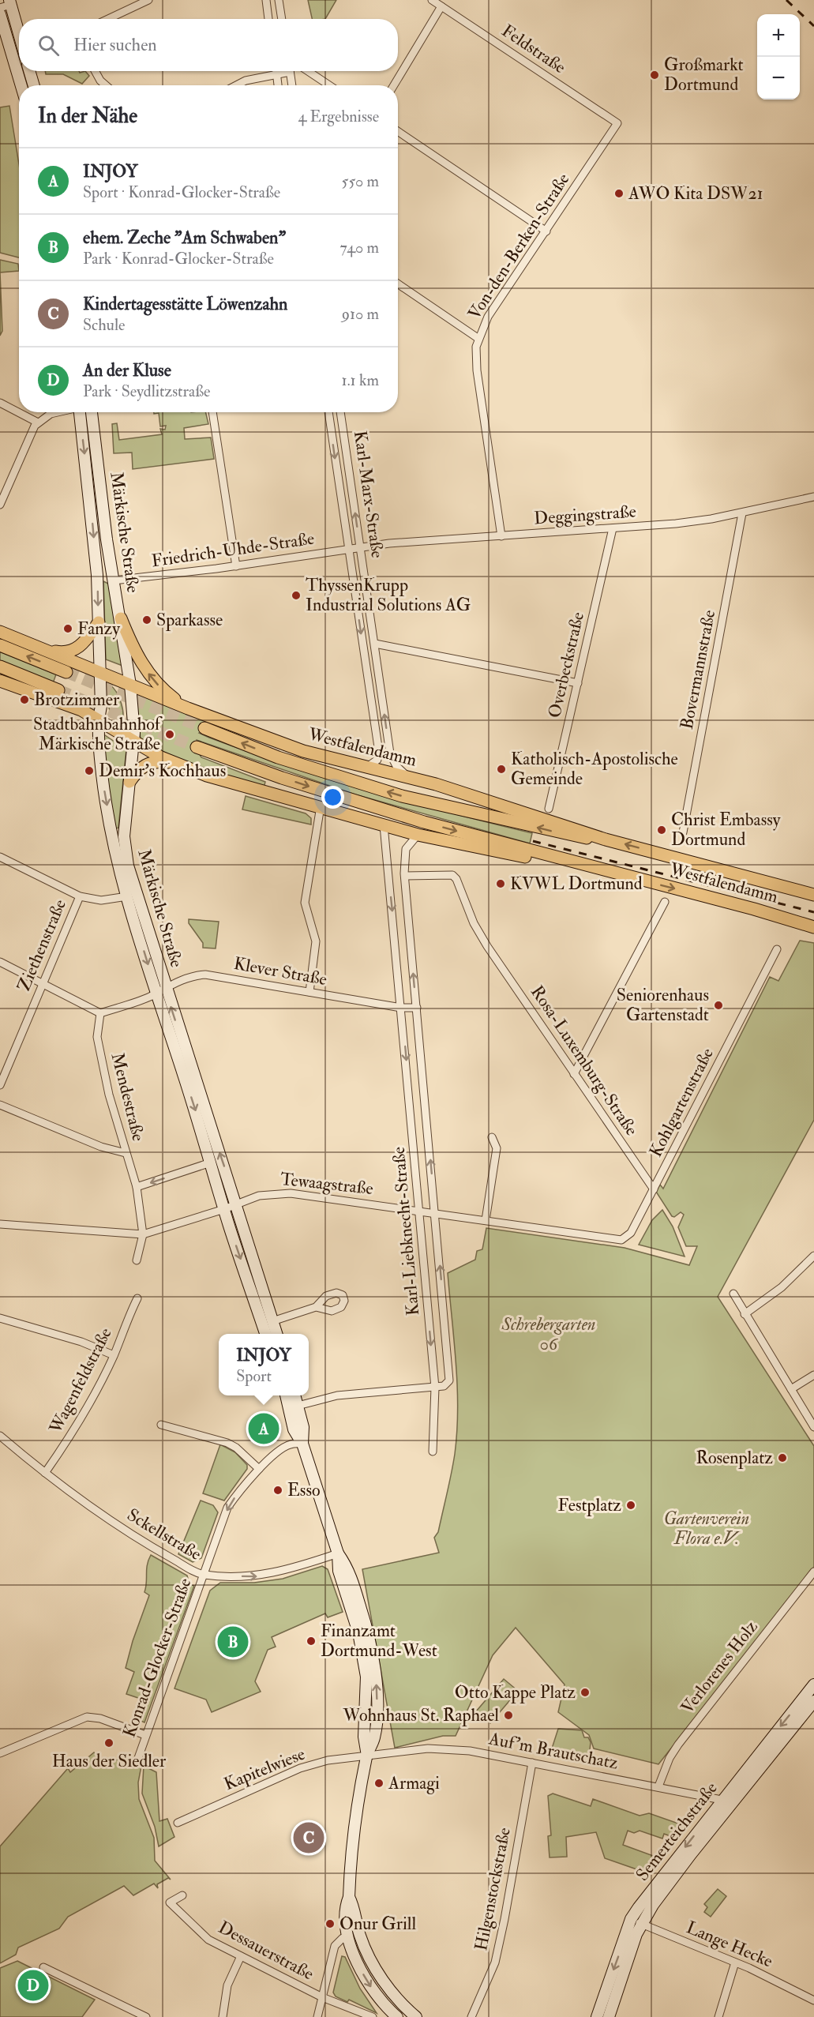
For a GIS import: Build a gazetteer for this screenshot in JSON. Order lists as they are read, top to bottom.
{
  "streets": {
    "main road": ["Märkische Straße", "Westfalendamm", "Semerteichstraße"],
    "street": [
      "Feldstraße",
      "Von-den-Berken-Straße",
      "Karl-Marx-Straße",
      "Deggingstraße",
      "Friedrich-Uhde-Straße",
      "Overbeckstraße",
      "Bovermannstraße",
      "Ziethenstraße",
      "Klever Straße",
      "Rosa-Luxemburg-Straße",
      "Mendestraße",
      "Kohlgartenstraße",
      "Tewaagstraße",
      "Karl-Liebknecht-Straße",
      "Wagenfeldstraße",
      "Sckellstraße",
      "Konrad-Glocker-Straße",
      "Verlorenes Holz",
      "Auf'm Brautschatz",
      "Kapitelwiese",
      "Hilgenstockstraße",
      "Lange Hecke",
      "Dessauerstraße"
    ]
  },
  "crossings": [
    ["Feldstraße", "Von-den-Berken-Straße"],
    ["Von-den-Berken-Straße", "Deggingstraße"],
    ["Karl-Marx-Straße", "Deggingstraße"],
    ["Karl-Marx-Straße", "Friedrich-Uhde-Straße"],
    ["Karl-Marx-Straße", "Westfalendamm"],
    ["Deggingstraße", "Friedrich-Uhde-Straße"],
    ["Deggingstraße", "Overbeckstraße"],
    ["Deggingstraße", "Bovermannstraße"],
    ["Märkische Straße", "Friedrich-Uhde-Straße"],
    ["Märkische Straße", "Westfalendamm"],
    ["Märkische Straße", "Klever Straße"],
    ["Märkische Straße", "Tewaagstraße"],
    ["Westfalendamm", "Karl-Liebknecht-Straße"],
    ["Klever Straße", "Mendestraße"],
    ["Klever Straße", "Karl-Liebknecht-Straße"],
    ["Rosa-Luxemburg-Straße", "Kohlgartenstraße"],
    ["Rosa-Luxemburg-Straße", "Karl-Liebknecht-Straße"],
    ["Mendestraße", "Tewaagstraße"],
    ["Kohlgartenstraße", "Tewaagstraße"],
    ["Tewaagstraße", "Karl-Liebknecht-Straße"],
    ["Wagenfeldstraße", "Sckellstraße"],
    ["Sckellstraße", "Konrad-Glocker-Straße"],
    ["Verlorenes Holz", "Auf'm Brautschatz"],
    ["Auf'm Brautschatz", "Kapitelwiese"],
    ["Auf'm Brautschatz", "Semerteichstraße"],
    ["Auf'm Brautschatz", "Hilgenstockstraße"],
    ["Semerteichstraße", "Lange Hecke"]
  ],
  "one_way": ["Sckellstraße"],
  "parks": ["Schrebergarten 06", "Gartenverein Flora e.V."],
  "places": [
    "Großmarkt Dortmund",
    "AWO Kita DSW21",
    "ThyssenKrupp Industrial Solutions AG",
    "Sparkasse",
    "Fanzy",
    "Brotzimmer",
    "Stadtbahnbahnhof Märkische Straße",
    "Katholisch-Apostolische Gemeinde",
    "Demir's Kochhaus",
    "Christ Embassy Dortmund",
    "KVWL Dortmund",
    "Seniorenhaus Gartenstadt",
    "Rosenplatz",
    "Esso",
    "Festplatz",
    "Finanzamt Dortmund-West",
    "Otto Kappe Platz",
    "Wohnhaus St. Raphael",
    "Haus der Siedler",
    "Armagi",
    "Onur Grill"
  ],
  "page": {
    "map_buttons": ["+", "−"],
    "search": "Hier suchen",
    "heading": ["In der Nähe", "4 Ergebnisse"],
    "list": [
      {
        "mark": "A",
        "name": "INJOY",
        "note": "Sport · Konrad-Glocker-Straße",
        "value": "550 m"
      },
      {
        "mark": "B",
        "name": "ehem. Zeche \"Am Schwaben\"",
        "note": "Park · Konrad-Glocker-Straße",
        "value": "740 m"
      },
      {
        "mark": "C",
        "name": "Kindertagesstätte Löwenzahn",
        "note": "Schule",
        "value": "910 m"
      },
      {
        "mark": "D",
        "name": "An der Kluse",
        "note": "Park · Seydlitzstraße",
        "value": "1.1 km"
      }
    ],
    "popup": ["INJOY", "Sport"],
    "pins": [
      "A",
      "B",
      "C",
      "D"
    ]
  }
}
